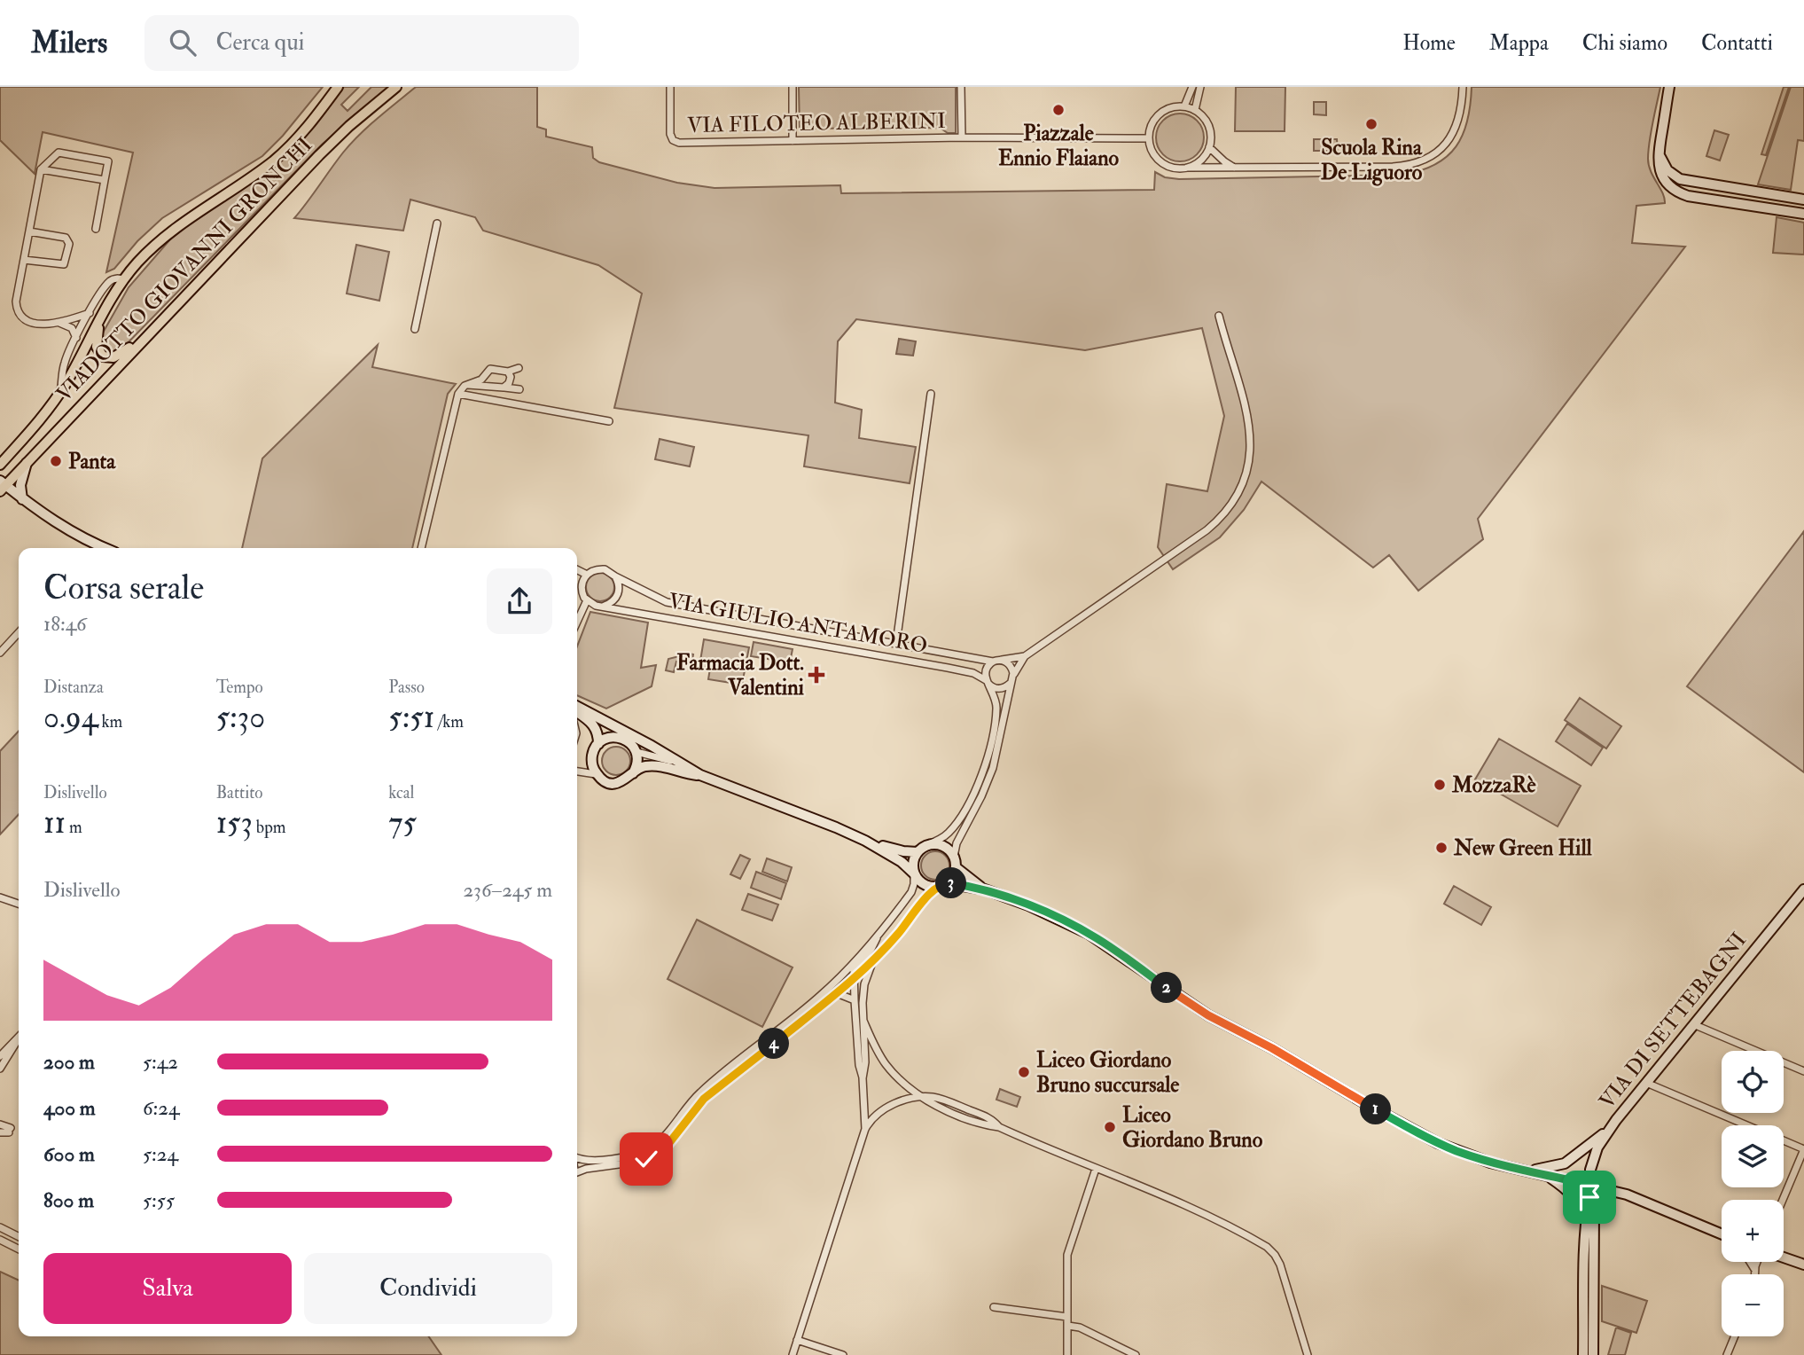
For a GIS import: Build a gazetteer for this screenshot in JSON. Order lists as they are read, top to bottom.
{
  "streets": {
    "main road": ["VIADOTTO GIOVANNI GRONCHI"],
    "street": ["VIA FILOTEO ALBERINI", "VIA GIULIO ANTAMORO", "VIA DI SETTEBAGNI"]
  },
  "places": {
    "other": [
      "Piazzale Ennio Flaiano",
      "Scuola Rina De Liguoro",
      "Panta",
      "MozzaRè",
      "New Green Hill",
      "Liceo Giordano Bruno succursale",
      "Liceo Giordano Bruno"
    ],
    "health": ["Farmacia Dott. Valentini"]
  },
  "page": {
    "header": "Milers",
    "search": "Cerca qui",
    "nav": [
      "Home",
      "Mappa",
      "Chi siamo",
      "Contatti"
    ],
    "heading": ["Corsa serale", "18:46"],
    "stats": [
      ["Distanza", "0.94 km"],
      ["Tempo", "5:30"],
      ["Passo", "5:51 /km"],
      ["Dislivello", "11 m"],
      ["Battito", "153 bpm"],
      ["kcal", "75"]
    ],
    "chart": ["Dislivello", "236–245 m"],
    "pins": [
      "3",
      "2",
      "4",
      "1"
    ],
    "list": [
      {
        "name": "200 m",
        "note": "5:42"
      },
      {
        "name": "400 m",
        "note": "6:24"
      },
      {
        "name": "600 m",
        "note": "5:24"
      },
      {
        "name": "800 m",
        "note": "5:55"
      }
    ],
    "map_buttons": ["+", "−"],
    "buttons": ["Salva", "Condividi"]
  }
}
